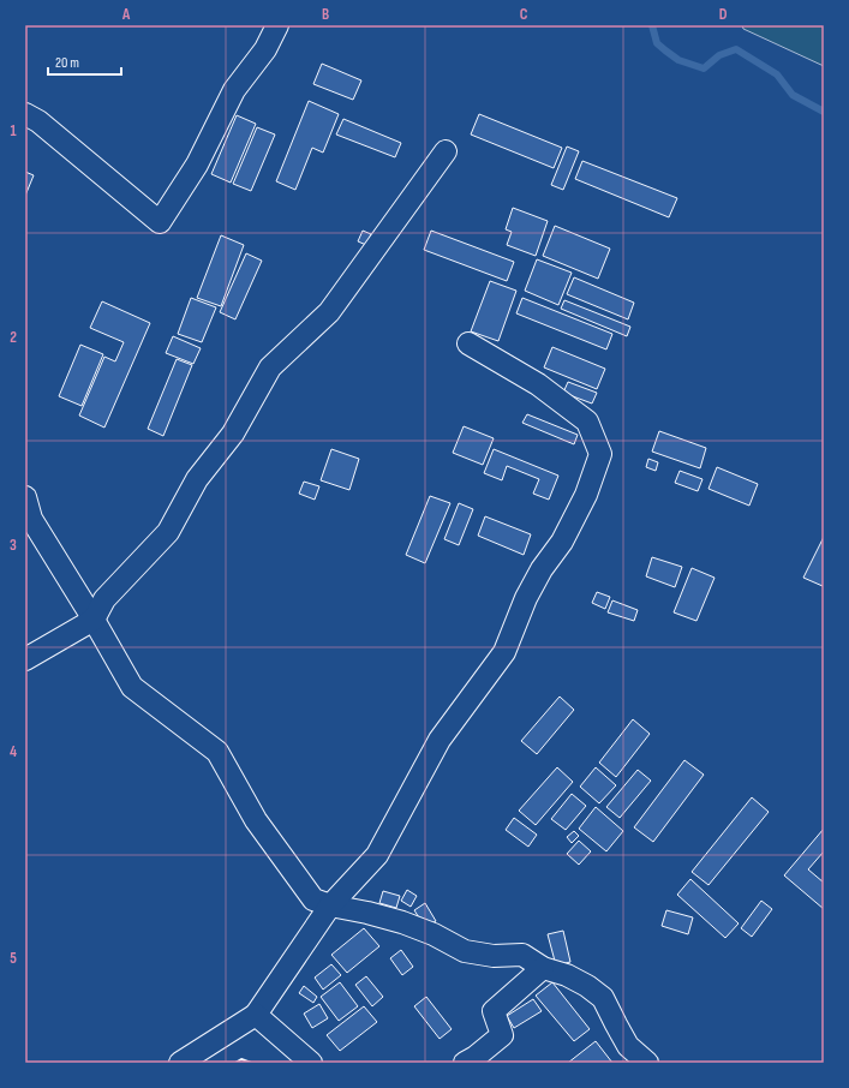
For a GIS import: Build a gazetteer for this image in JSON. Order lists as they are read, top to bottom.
{
  "scale_bar": "20 m",
  "grid": {
    "columns": [
      "A",
      "B",
      "C",
      "D"
    ],
    "rows": [
      "1",
      "2",
      "3",
      "4",
      "5"
    ]
  }
}
